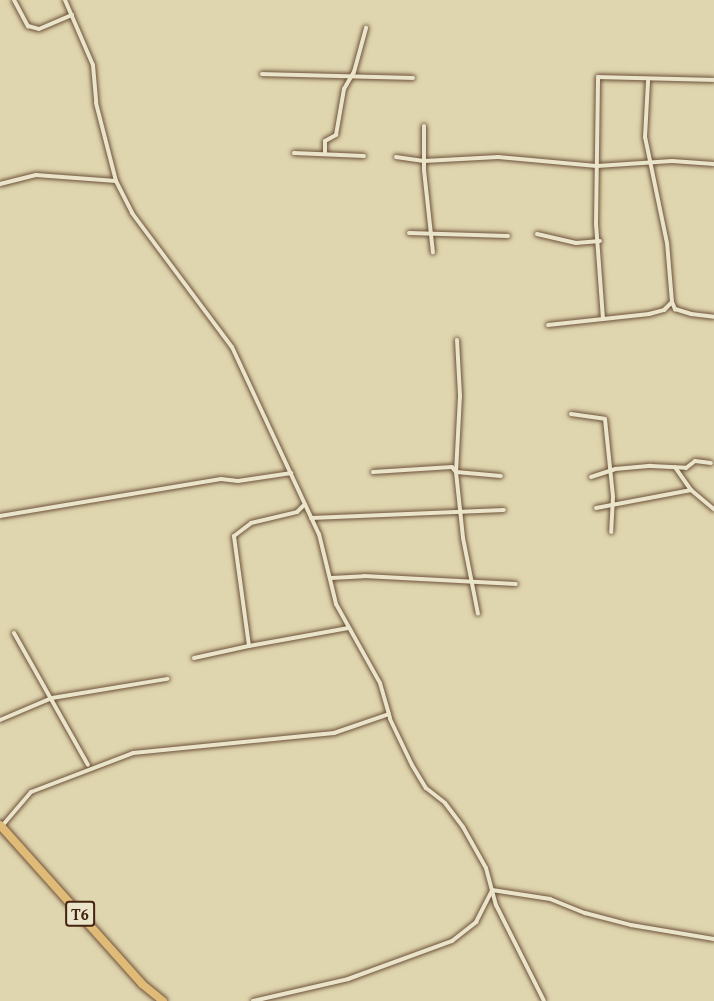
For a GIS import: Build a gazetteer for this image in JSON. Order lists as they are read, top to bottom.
{
  "streets": {
    "highway": ["T6"]
  }
}
